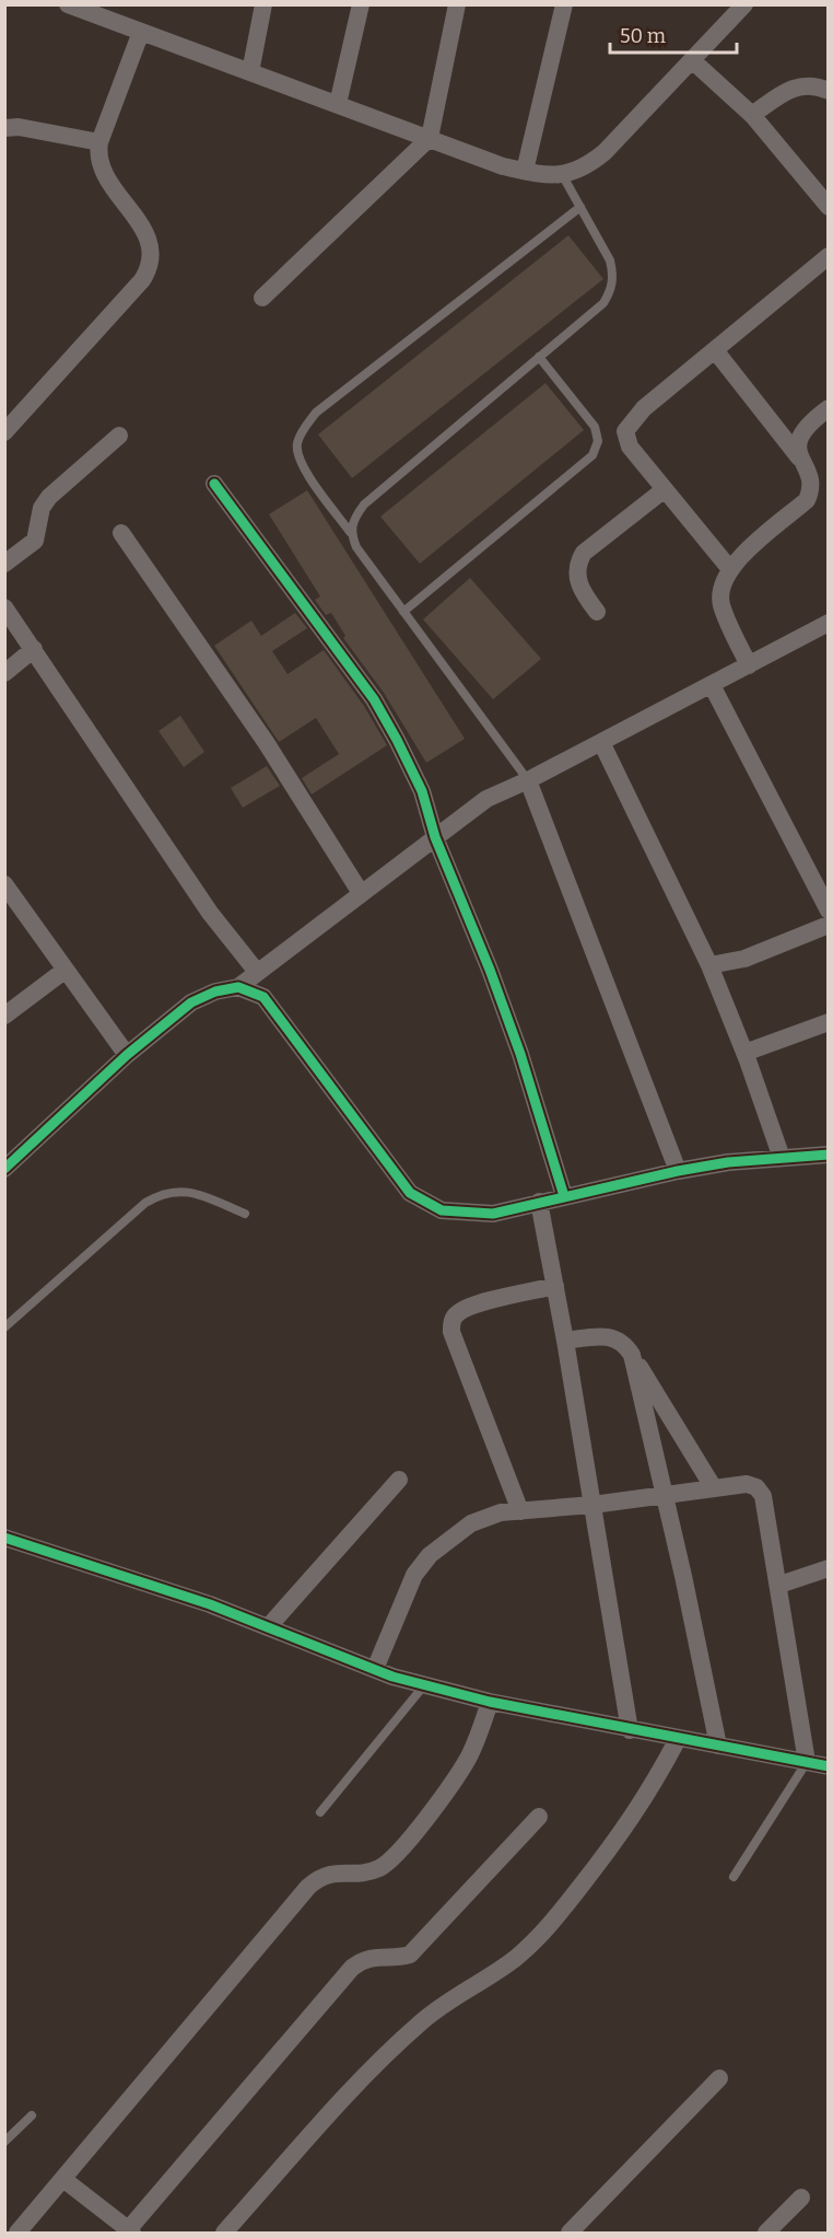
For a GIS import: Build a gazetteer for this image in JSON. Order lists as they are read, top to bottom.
{
  "scale_bar": "50 m"
}
